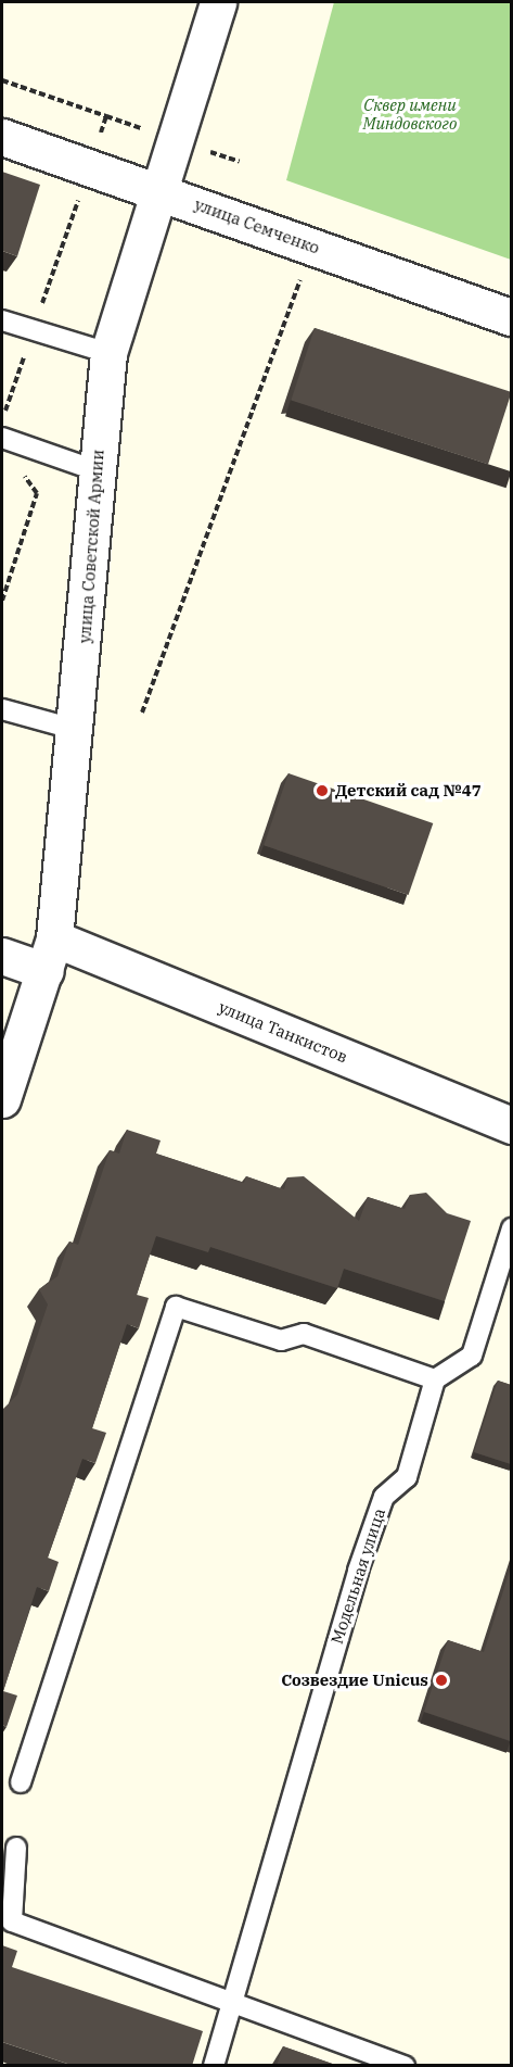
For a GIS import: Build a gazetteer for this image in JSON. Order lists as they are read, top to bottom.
{
  "streets": {
    "street": ["улица Семченко", "улица Советской Армии", "улица Танкистов"],
    "lane": ["Модельная улица"]
  },
  "crossings": [
    ["улица Семченко", "улица Советской Армии"],
    ["улица Советской Армии", "улица Танкистов"]
  ],
  "parks": ["Сквер имени Миндовского"],
  "places": ["Детский сад №47", "Созвездие Unicus"]
}
